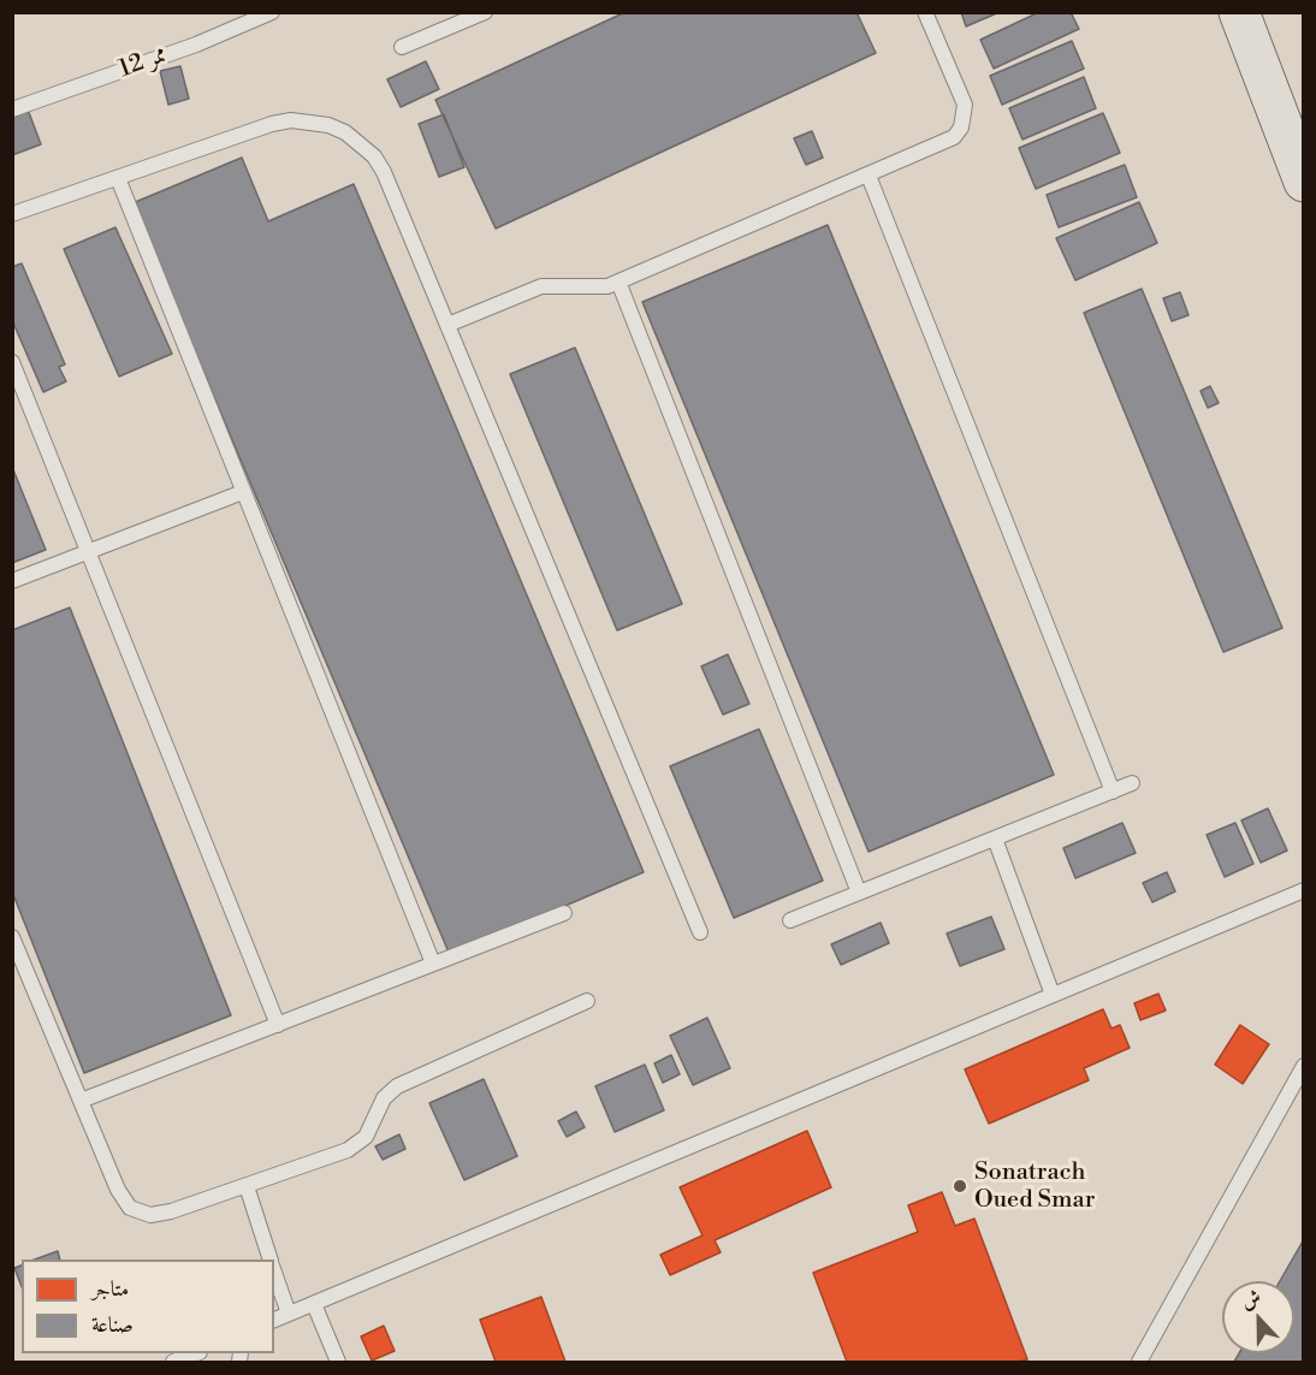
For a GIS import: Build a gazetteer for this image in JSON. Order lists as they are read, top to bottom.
{
  "streets": {
    "lane": ["ممر 12"]
  },
  "places": ["Sonatrach Oued Smar"],
  "legend": ["متاجر", "صناعة"],
  "north": "top"
}
